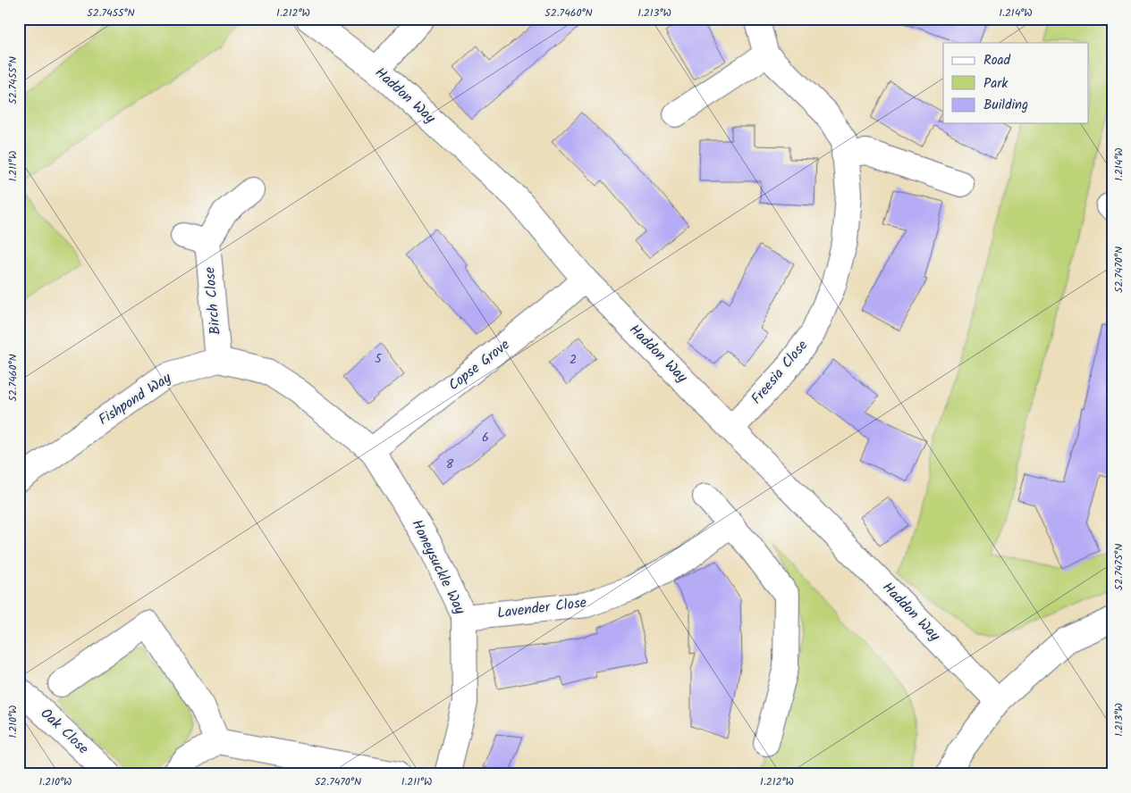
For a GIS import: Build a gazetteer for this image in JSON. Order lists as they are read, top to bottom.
{
  "streets": {
    "street": [
      "Haddon Way",
      "Birch Close",
      "Copse Grove",
      "Freesia Close",
      "Fishpond Way",
      "Honeysuckle Way",
      "Lavender Close",
      "Oak Close"
    ]
  },
  "crossings": [
    ["Haddon Way", "Copse Grove"],
    ["Haddon Way", "Freesia Close"],
    ["Birch Close", "Fishpond Way"],
    ["Copse Grove", "Honeysuckle Way"],
    ["Honeysuckle Way", "Lavender Close"]
  ],
  "house_numbers": [
    "5",
    "2",
    "6",
    "8"
  ],
  "legend": ["Road", "Park", "Building"],
  "coordinates": [
    "52.7455°N",
    "1.212°W",
    "52.7460°N",
    "1.213°W",
    "1.214°W",
    "1.211°W",
    "52.7470°N",
    "52.7475°N",
    "1.210°W"
  ]
}
